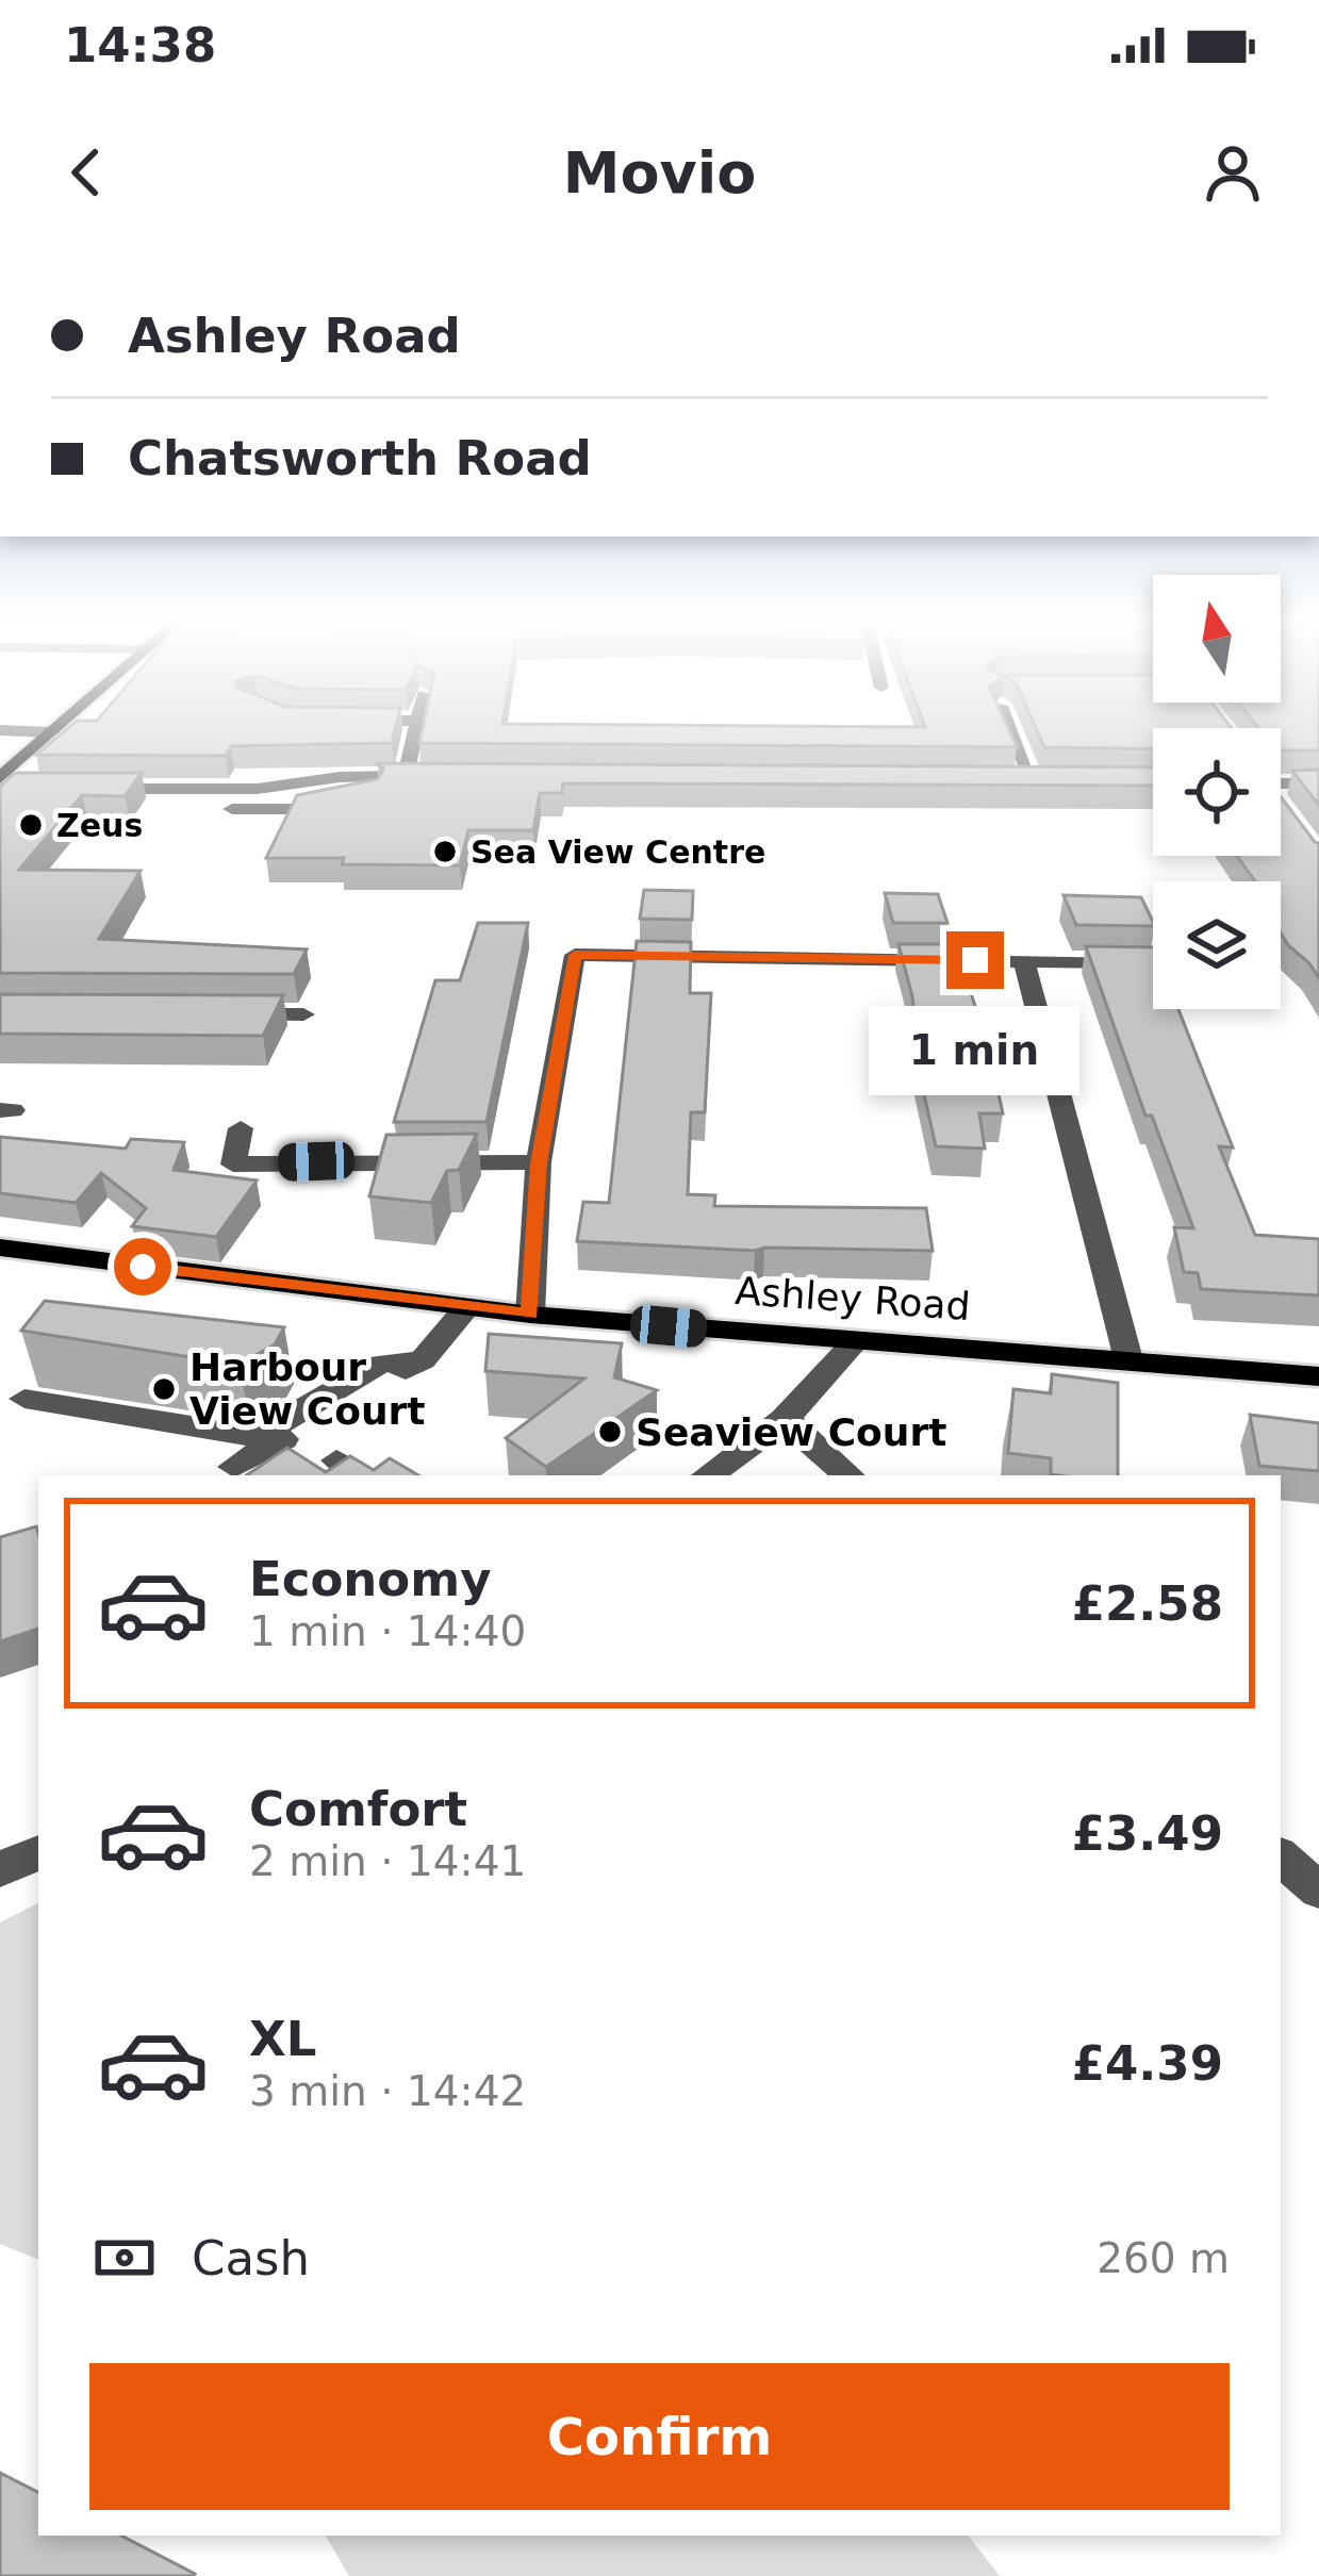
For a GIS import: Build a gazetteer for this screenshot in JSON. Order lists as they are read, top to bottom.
{
  "streets": {
    "main road": ["Ashley Road"]
  },
  "places": [
    "Zeus",
    "Sea View Centre",
    "Harbour View Court",
    "Seaview Court"
  ],
  "north": "top",
  "page": {
    "status": "14:38",
    "header": "Movio",
    "banner": ["Ashley Road", "Chatsworth Road"],
    "bubble": "1 min",
    "list": [
      {
        "name": "Economy",
        "note": "1 min · 14:40",
        "value": "£2.58"
      },
      {
        "name": "Comfort",
        "note": "2 min · 14:41",
        "value": "£3.49"
      },
      {
        "name": "XL",
        "note": "3 min · 14:42",
        "value": "£4.39"
      }
    ],
    "pay": ["Cash", "260 m"],
    "buttons": "Confirm"
  }
}
